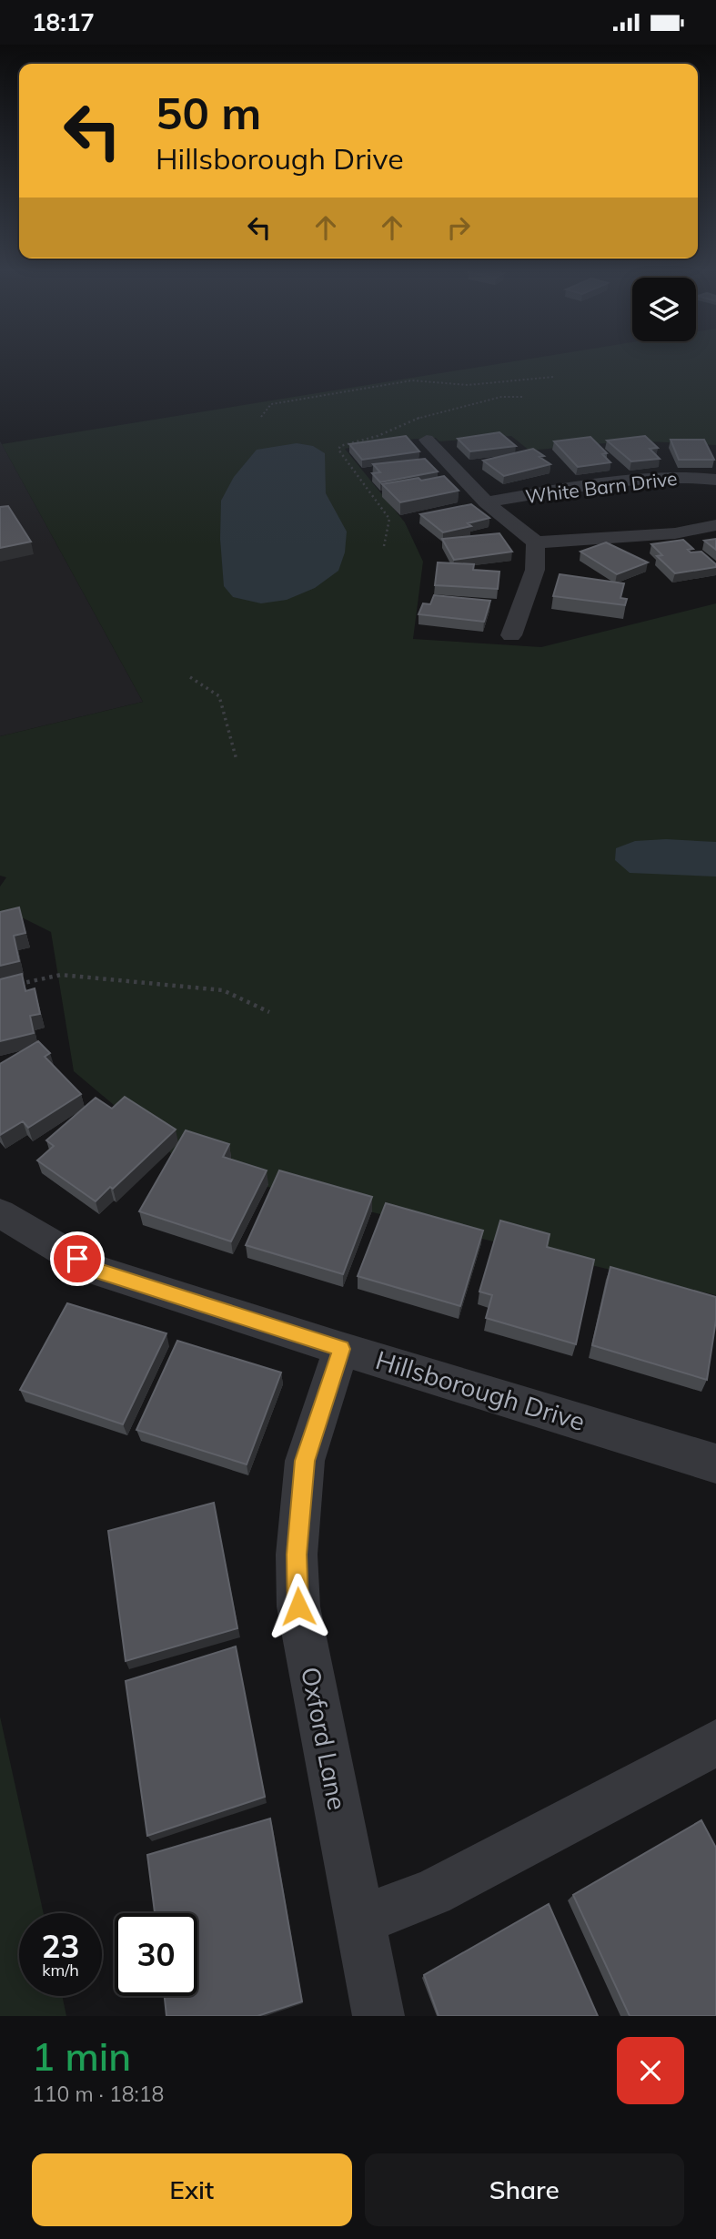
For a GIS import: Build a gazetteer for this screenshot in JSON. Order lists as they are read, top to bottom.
{
  "streets": {
    "street": ["White Barn Drive", "Hillsborough Drive", "Oxford Lane"]
  },
  "crossings": [
    ["Hillsborough Drive", "Oxford Lane"]
  ],
  "page": {
    "status": "18:17",
    "turn": ["50 m", "Hillsborough Drive"],
    "speed": "23 km/h",
    "limit": "30",
    "heading": ["1 min", "110 m · 18:18"],
    "buttons": ["Exit", "Share"]
  }
}
